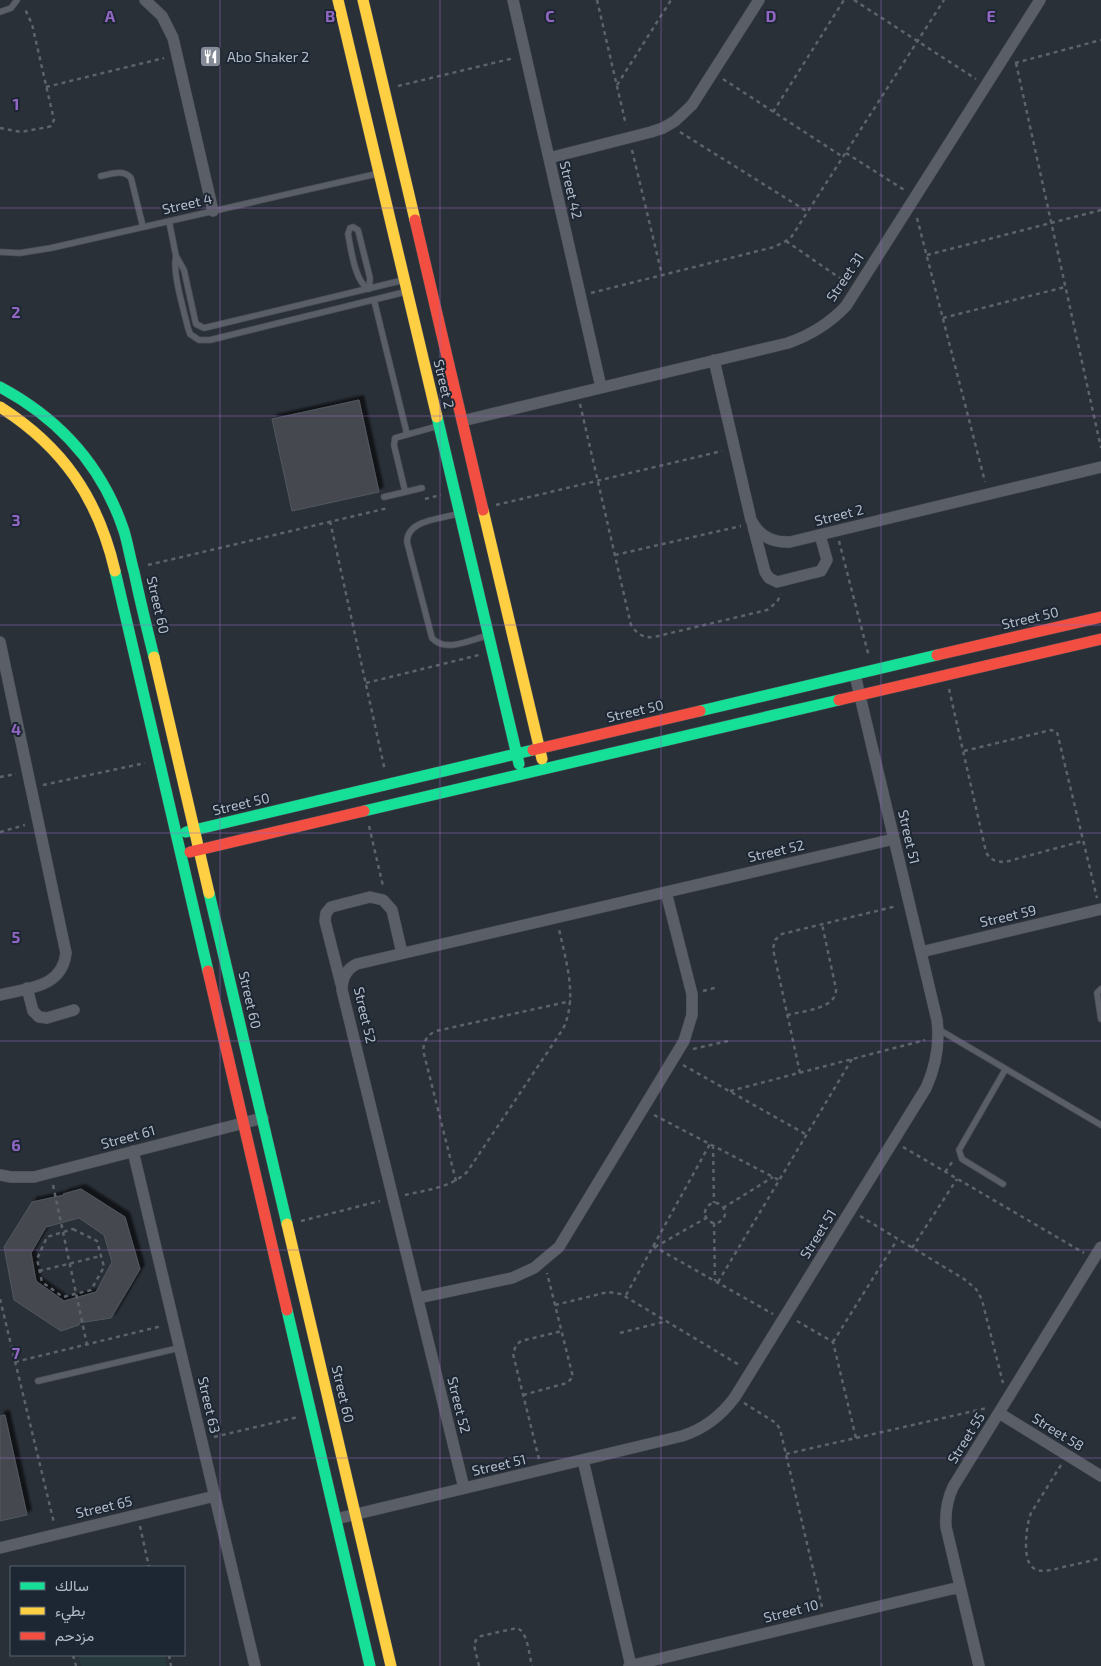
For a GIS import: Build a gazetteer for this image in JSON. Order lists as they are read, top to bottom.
{
  "streets": {
    "street": [
      "Street 42",
      "Street 31",
      "Street 2",
      "Street 60",
      "Street 50",
      "Street 51",
      "Street 52",
      "Street 59",
      "Street 61",
      "Street 63",
      "Street 58",
      "Street 55",
      "Street 65",
      "Street 10"
    ],
    "lane": ["Street 4"]
  },
  "crossings": [
    ["Street 42", "Street 31"],
    ["Street 4", "Street 2"],
    ["Street 31", "Street 2"],
    ["Street 2", "Street 50"],
    ["Street 60", "Street 50"],
    ["Street 60", "Street 51"],
    ["Street 60", "Street 61"],
    ["Street 50", "Street 51"],
    ["Street 51", "Street 52"],
    ["Street 51", "Street 59"],
    ["Street 61", "Street 63"],
    ["Street 63", "Street 65"],
    ["Street 58", "Street 55"],
    ["Street 55", "Street 10"]
  ],
  "places": {
    "restaurant": ["Abo Shaker 2"]
  },
  "legend": ["سالك", "بطيء", "مزدحم"],
  "grid": {
    "columns": [
      "A",
      "B",
      "C",
      "D",
      "E"
    ],
    "rows": [
      "1",
      "2",
      "3",
      "4",
      "5",
      "6",
      "7"
    ]
  }
}
